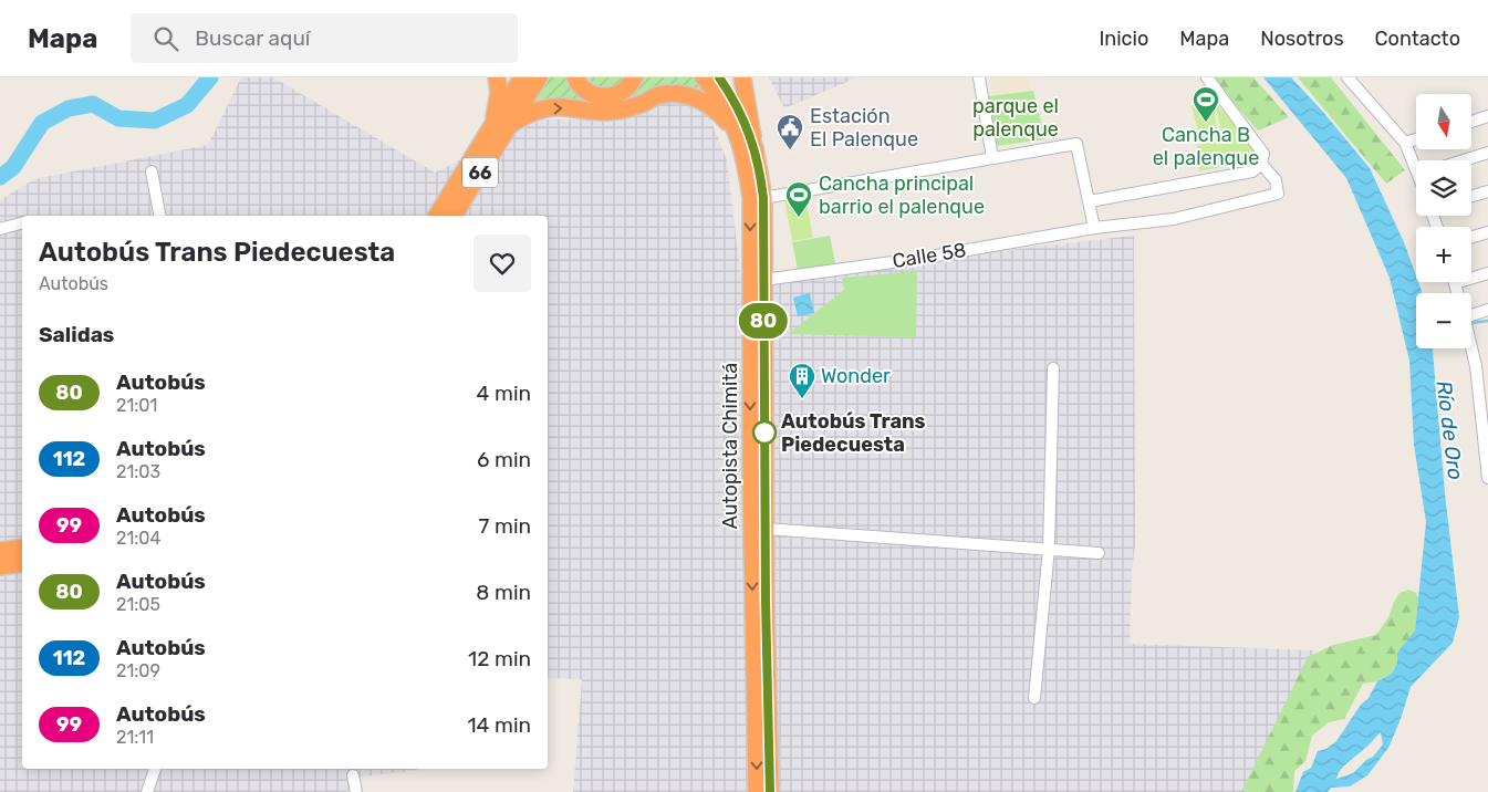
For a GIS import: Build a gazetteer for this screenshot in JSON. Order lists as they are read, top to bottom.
{
  "streets": {
    "highway": ["66", "Autopista Chimitá"],
    "street": ["Calle 58"]
  },
  "crossings": [
    ["Calle 58", "Autopista Chimitá"]
  ],
  "water": ["Río de Oro"],
  "parks": ["parque el palenque"],
  "places": {
    "sports": ["Cancha B el palenque", "Cancha principal barrio el palenque"],
    "public building": ["Estación El Palenque"],
    "building": ["Wonder"],
    "other": ["Autobús Trans Piedecuesta"]
  },
  "lines": ["bus line 80"],
  "north": "bottom",
  "page": {
    "header": "Mapa",
    "search": "Buscar aquí",
    "nav": [
      "Inicio",
      "Mapa",
      "Nosotros",
      "Contacto"
    ],
    "on_map": "80",
    "map_buttons": ["+", "−"],
    "heading": [
      ["Autobús Trans Piedecuesta", "Autobús"],
      "Salidas"
    ],
    "list": [
      {
        "mark": "80",
        "name": "Autobús",
        "note": "21:01",
        "value": "4 min"
      },
      {
        "mark": "112",
        "name": "Autobús",
        "note": "21:03",
        "value": "6 min"
      },
      {
        "mark": "99",
        "name": "Autobús",
        "note": "21:04",
        "value": "7 min"
      },
      {
        "mark": "80",
        "name": "Autobús",
        "note": "21:05",
        "value": "8 min"
      },
      {
        "mark": "112",
        "name": "Autobús",
        "note": "21:09",
        "value": "12 min"
      },
      {
        "mark": "99",
        "name": "Autobús",
        "note": "21:11",
        "value": "14 min"
      }
    ]
  }
}
